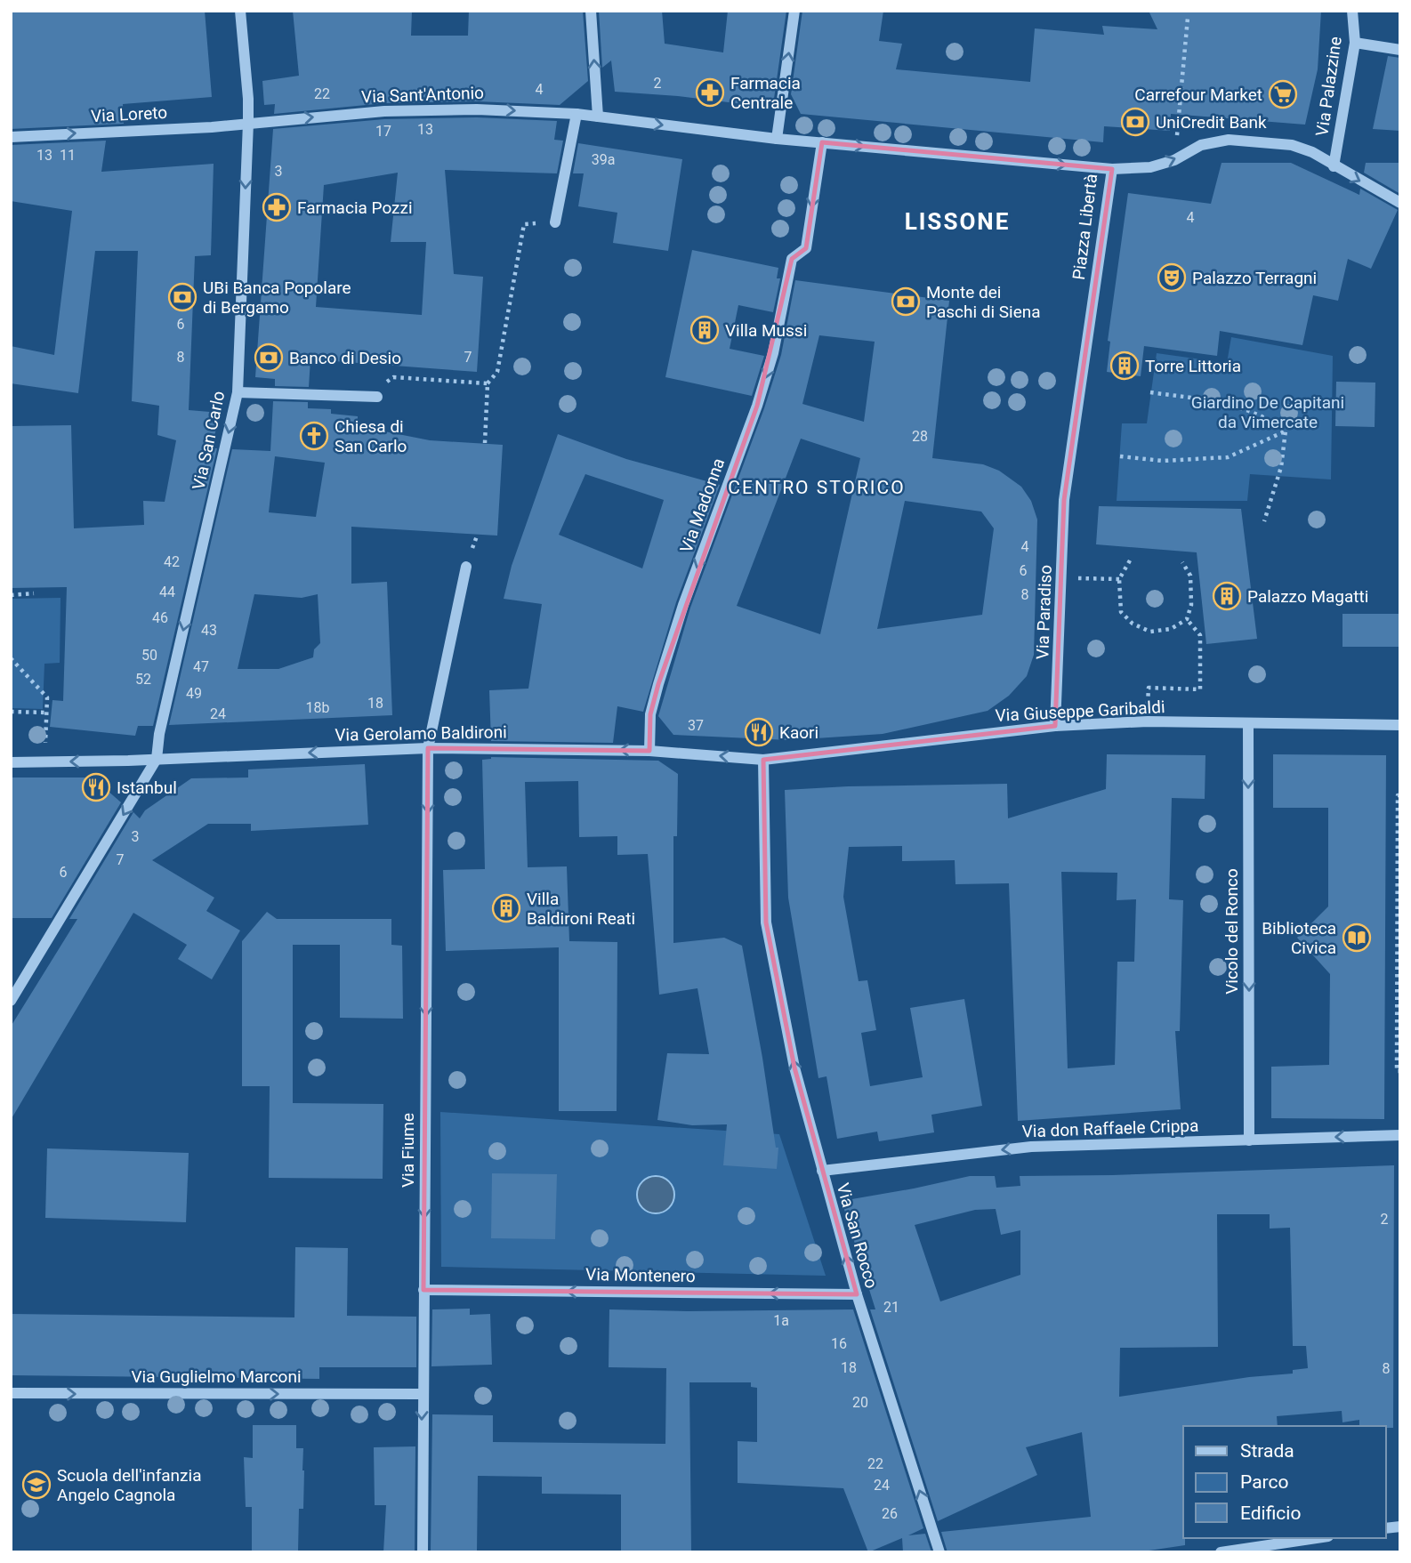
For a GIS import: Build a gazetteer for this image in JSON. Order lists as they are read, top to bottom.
{
  "streets": {
    "street": [
      "Via Palazzine",
      "Via Sant'Antonio",
      "Via Loreto",
      "Piazza Libertà",
      "Via San Carlo",
      "Via Madonna",
      "Via Paradiso",
      "Via Giuseppe Garibaldi",
      "Via Gerolamo Baldironi",
      "Vicolo del Ronco",
      "Via don Raffaele Crippa",
      "Via Fiume",
      "Via San Rocco",
      "Via Montenero",
      "Via Guglielmo Marconi"
    ]
  },
  "crossings": [
    ["Via Sant'Antonio", "Via Loreto"],
    ["Via Sant'Antonio", "Piazza Libertà"],
    ["Via Sant'Antonio", "Via San Carlo"],
    ["Via Loreto", "Via San Carlo"],
    ["Piazza Libertà", "Via Madonna"],
    ["Piazza Libertà", "Via Paradiso"],
    ["Via San Carlo", "Via Gerolamo Baldironi"],
    ["Via Madonna", "Via Gerolamo Baldironi"],
    ["Via Paradiso", "Via Giuseppe Garibaldi"],
    ["Via Giuseppe Garibaldi", "Via Gerolamo Baldironi"],
    ["Via Giuseppe Garibaldi", "Vicolo del Ronco"],
    ["Via Giuseppe Garibaldi", "Via San Rocco"],
    ["Via Gerolamo Baldironi", "Via Fiume"],
    ["Vicolo del Ronco", "Via don Raffaele Crippa"],
    ["Via don Raffaele Crippa", "Via San Rocco"],
    ["Via Fiume", "Via Montenero"],
    ["Via Fiume", "Via Guglielmo Marconi"],
    ["Via San Rocco", "Via Montenero"]
  ],
  "one_way": [
    "Via Sant'Antonio",
    "Via Loreto",
    "Piazza Libertà",
    "Via San Carlo",
    "Via Madonna",
    "Via Gerolamo Baldironi",
    "Vicolo del Ronco",
    "Via don Raffaele Crippa",
    "Via Fiume",
    "Via San Rocco",
    "Via Montenero",
    "Via Guglielmo Marconi"
  ],
  "districts": ["LISSONE", "CENTRO STORICO"],
  "parks": ["Giardino De Capitani da Vimercate"],
  "places": {
    "pharmacy": ["Farmacia Centrale", "Farmacia Pozzi"],
    "supermarket": ["Carrefour Market"],
    "bank": [
      "UniCredit Bank",
      "UBi Banca Popolare di Bergamo",
      "Monte dei Paschi di Siena",
      "Banco di Desio"
    ],
    "theatre": ["Palazzo Terragni"],
    "building": [
      "Villa Mussi",
      "Torre Littoria",
      "Palazzo Magatti",
      "Villa Baldironi Reati"
    ],
    "church": ["Chiesa di San Carlo"],
    "restaurant": ["Kaori", "Istanbul"],
    "library": ["Biblioteca Civica"],
    "school or university": ["Scuola dell'infanzia Angelo Cagnola"]
  },
  "house_numbers": [
    "2",
    "4",
    "22",
    "13",
    "17",
    "13",
    "11",
    "39a",
    "3",
    "4",
    "6",
    "8",
    "7",
    "28",
    "4",
    "42",
    "6",
    "44",
    "8",
    "46",
    "43",
    "50",
    "47",
    "52",
    "49",
    "18",
    "18b",
    "24",
    "37",
    "3",
    "7",
    "6",
    "2",
    "21",
    "1a",
    "16",
    "18",
    "8",
    "20",
    "22",
    "24",
    "26"
  ],
  "legend": ["Strada", "Parco", "Edificio"]
}
